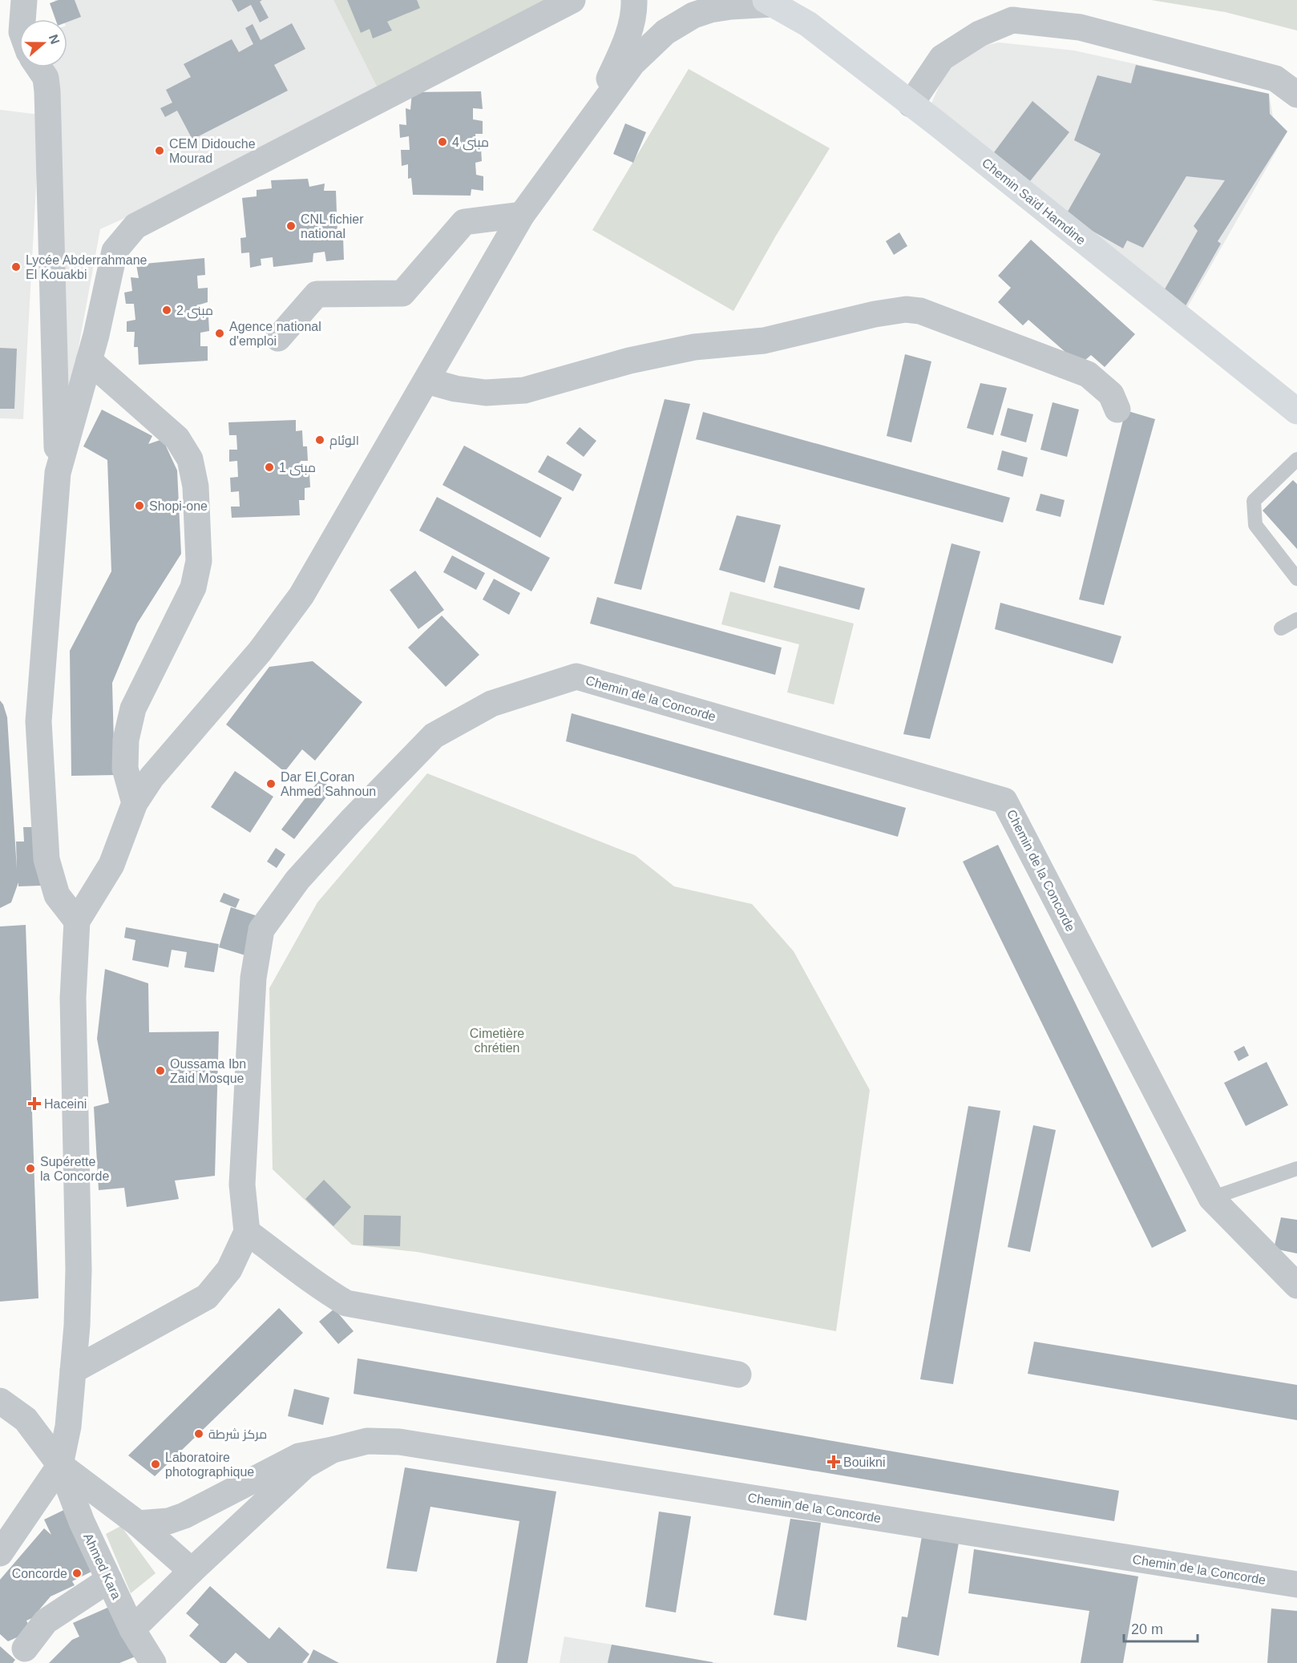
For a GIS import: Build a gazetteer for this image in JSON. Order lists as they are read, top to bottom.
{
  "streets": {
    "main road": ["Chemin Saïd Hamdine"],
    "street": ["Chemin de la Concorde", "Ahmed Kara"]
  },
  "parks": ["Cimetière chrétien"],
  "places": {
    "other": [
      "مبنى 4",
      "CEM Didouche Mourad",
      "CNL fichier national",
      "Lycée Abderrahmane El Kouakbi",
      "مبنى 2",
      "Agence national d'emploi",
      "الوئام",
      "مبنى 1",
      "Shopi-one",
      "Dar El Coran Ahmed Sahnoun",
      "Oussama Ibn Zaid Mosque",
      "Supérette la Concorde",
      "مركز شرطة",
      "Laboratoire photographique",
      "Concorde"
    ],
    "health": ["Haceini", "Bouikni"]
  },
  "scale_bar": "20 m",
  "north": "right"
}
